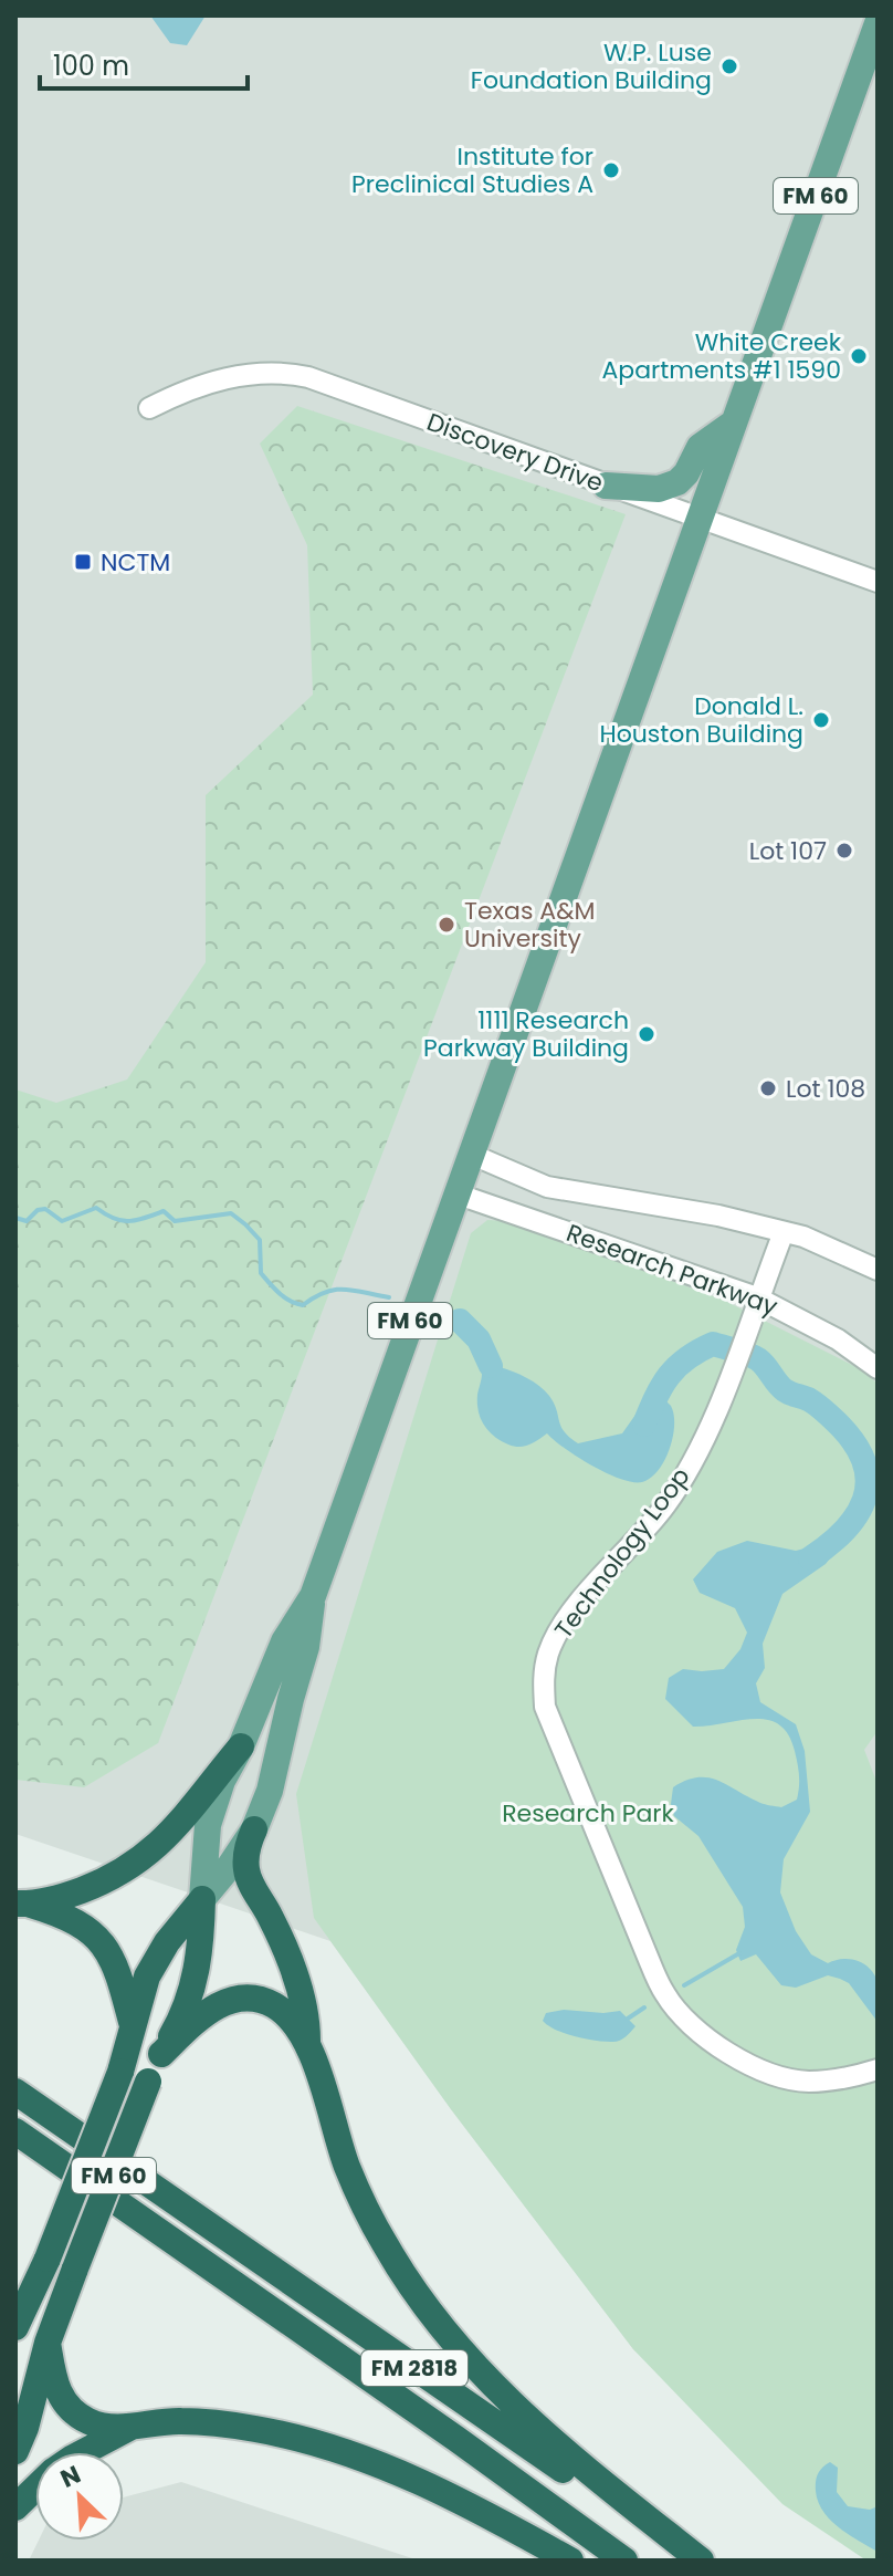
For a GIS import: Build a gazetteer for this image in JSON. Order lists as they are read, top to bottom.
{
  "streets": {
    "highway": ["FM 60", "FM 2818"],
    "street": ["Discovery Drive", "Research Parkway", "Technology Loop"]
  },
  "crossings": [
    ["FM 60", "Discovery Drive"],
    ["FM 60", "Research Parkway"],
    ["Research Parkway", "Technology Loop"]
  ],
  "parks": ["Research Park"],
  "places": {
    "other": [
      "W.P. Luse Foundation Building",
      "Institute for Preclinical Studies A",
      "White Creek Apartments #1 1590",
      "Donald L. Houston Building",
      "Lot 107",
      "Texas A&M University",
      "1111 Research Parkway Building",
      "Lot 108"
    ],
    "transit": ["NCTM"]
  },
  "scale_bar": "100 m",
  "north": "top left"
}
